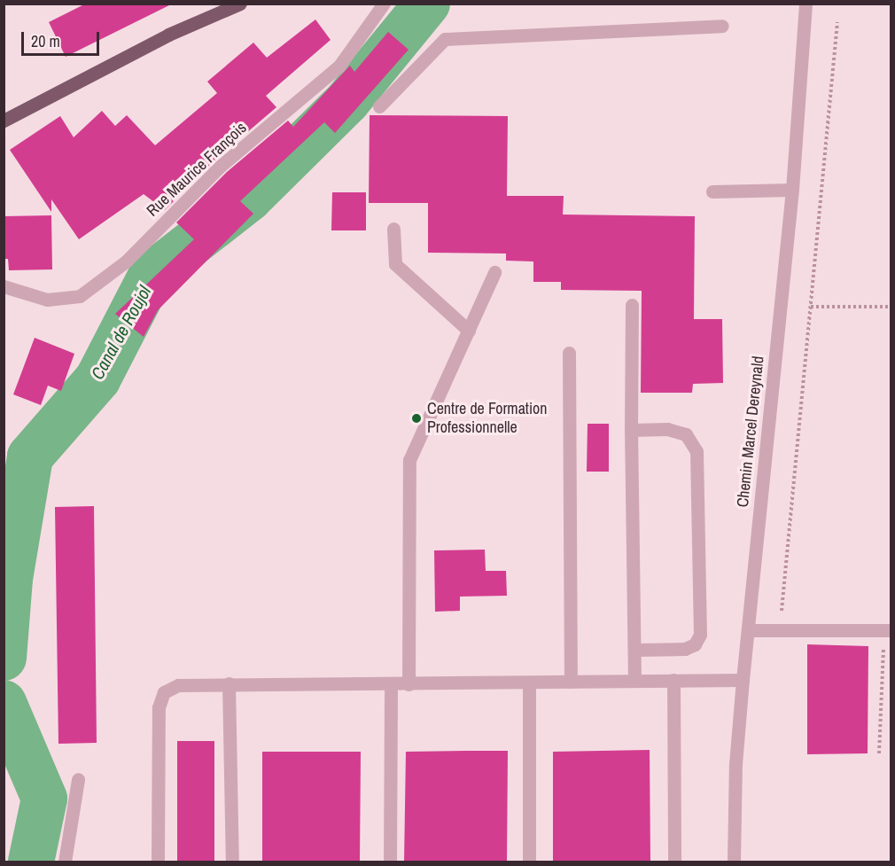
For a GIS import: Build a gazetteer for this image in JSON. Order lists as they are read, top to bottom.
{
  "streets": {
    "street": ["Rue Maurice François", "Chemin Marcel Dereynald"]
  },
  "water": ["Canal de Roujol"],
  "places": ["Centre de Formation Professionnelle"],
  "scale_bar": "20 m"
}
